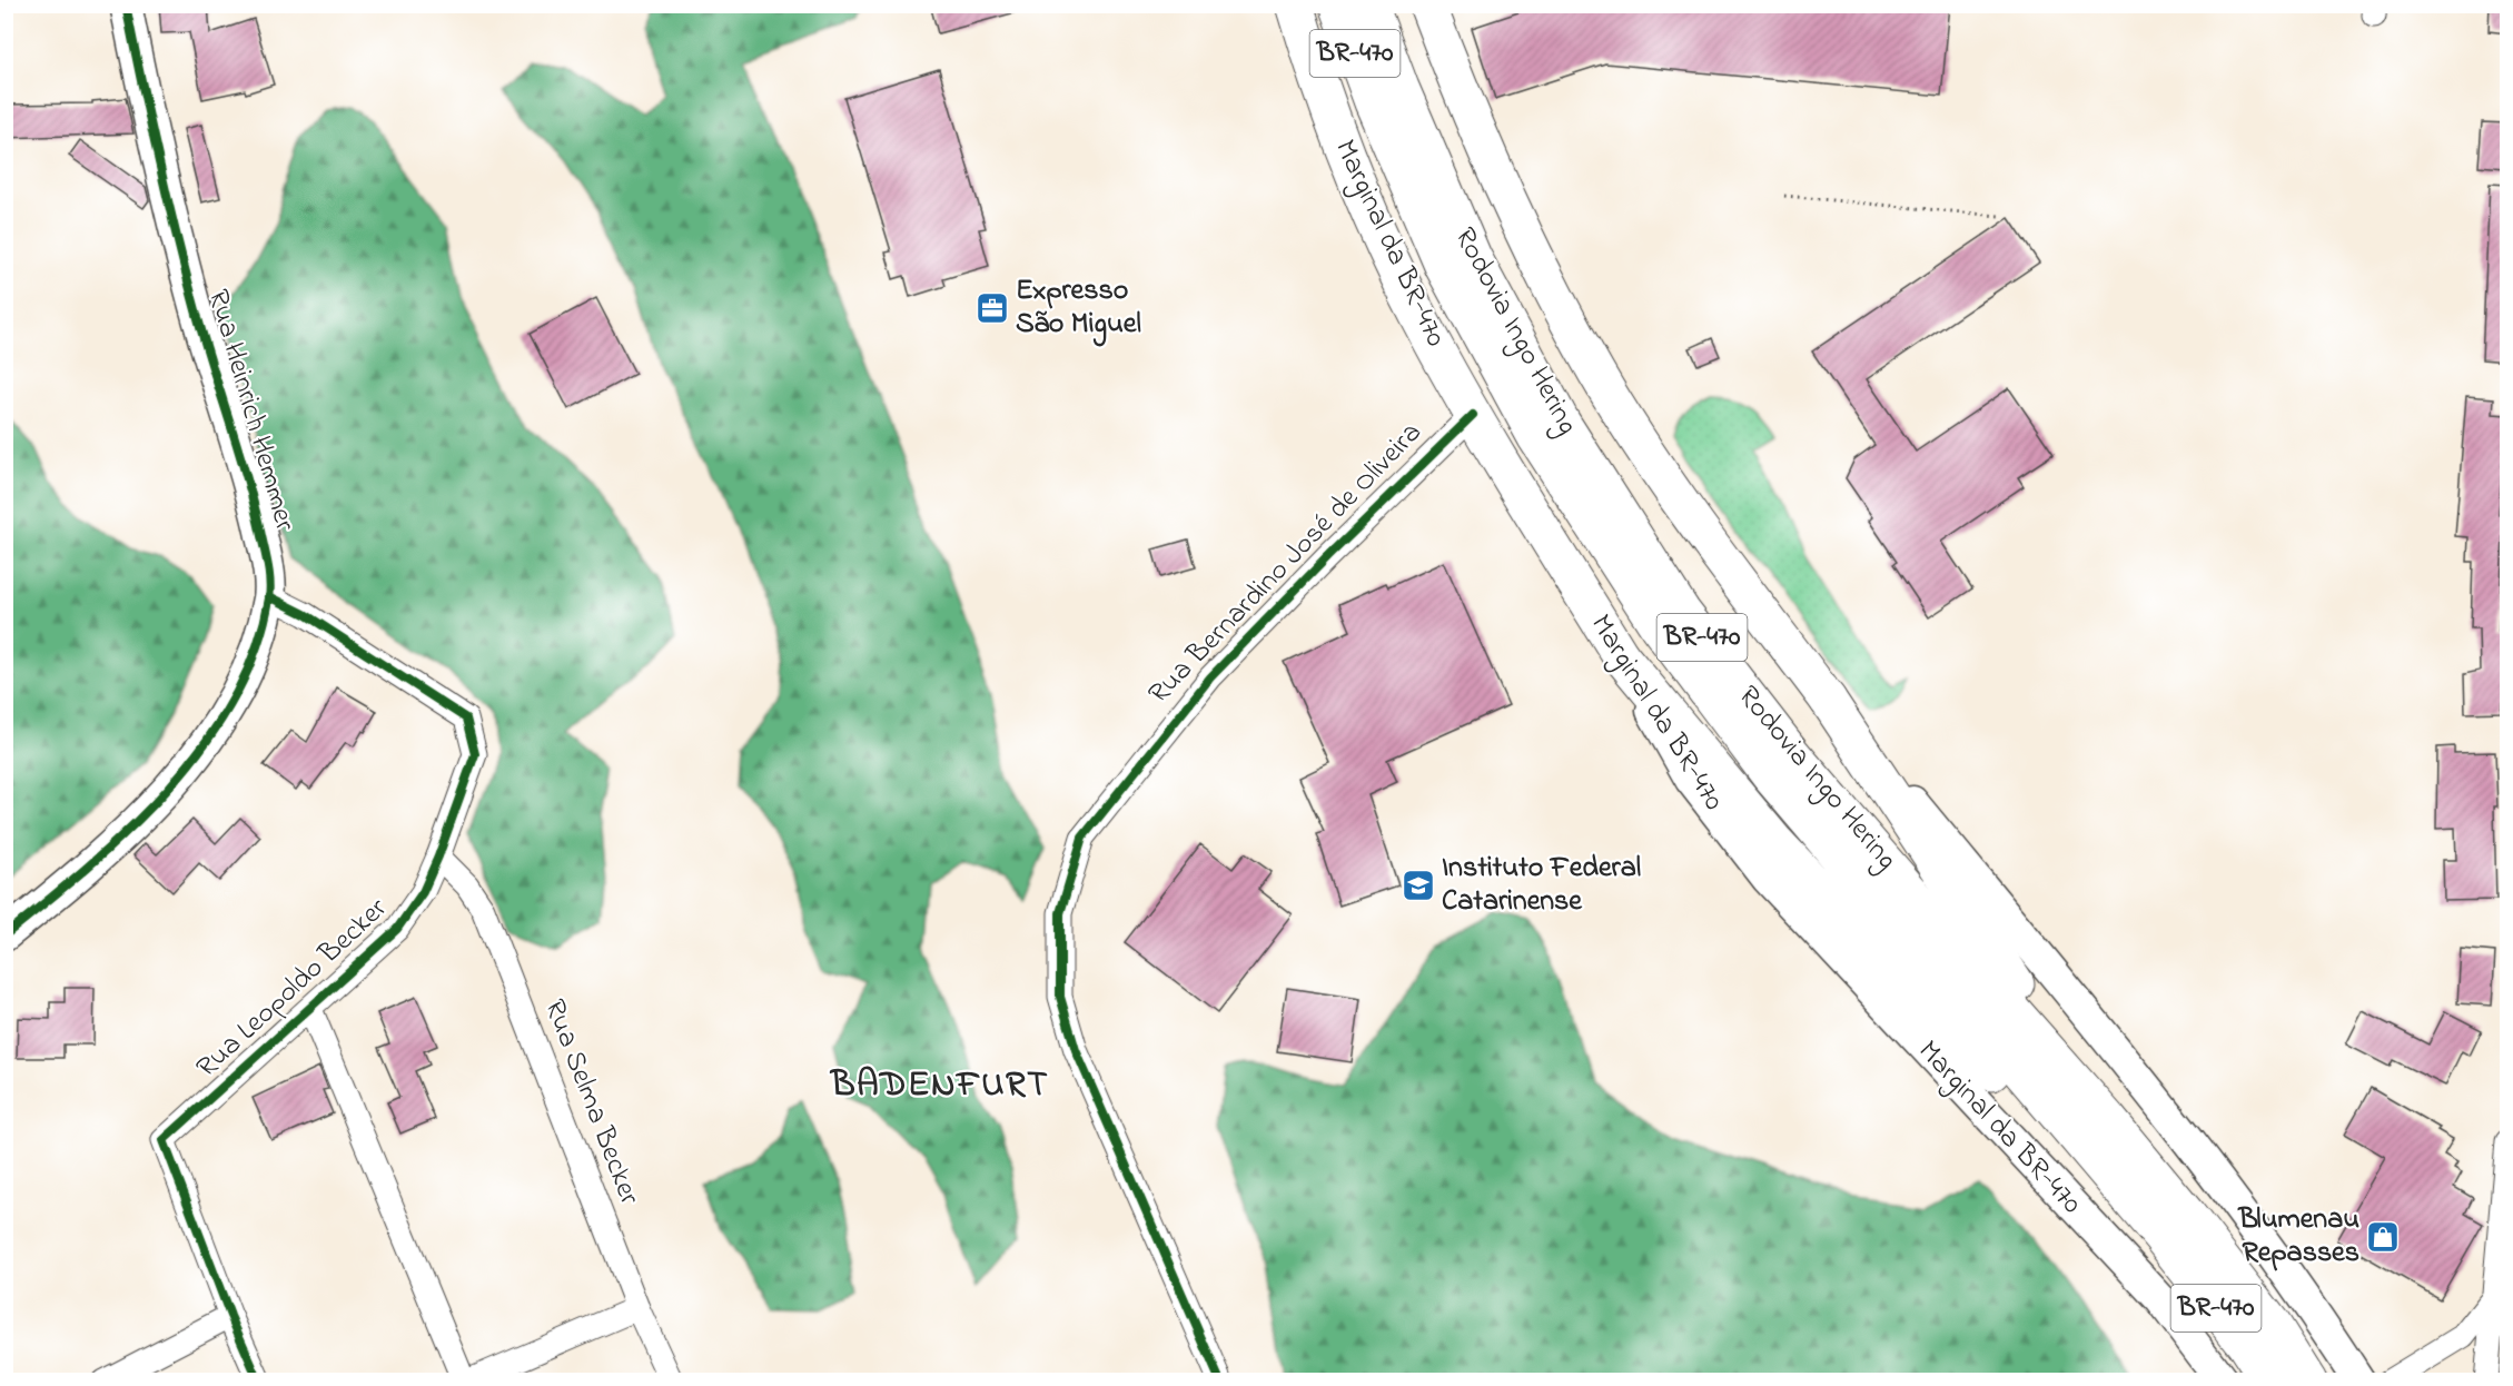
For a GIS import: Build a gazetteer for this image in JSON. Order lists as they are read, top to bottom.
{
  "streets": {
    "main road": [
      "BR-470",
      "Marginal da BR-470",
      "Rodovia Ingo Hering",
      "Rua Heinrich Hemmer"
    ],
    "street": ["Rua Bernardino José de Oliveira", "Rua Leopoldo Becker", "Rua Selma Becker"]
  },
  "crossings": [
    ["Marginal da BR-470", "Rua Bernardino José de Oliveira"],
    ["Rua Heinrich Hemmer", "Rua Leopoldo Becker"],
    ["Rua Leopoldo Becker", "Rua Selma Becker"]
  ],
  "districts": ["BADENFURT"],
  "places": {
    "office": ["Expresso São Miguel"],
    "school or university": ["Instituto Federal Catarinense"],
    "shop": ["Blumenau Repasses"]
  }
}
